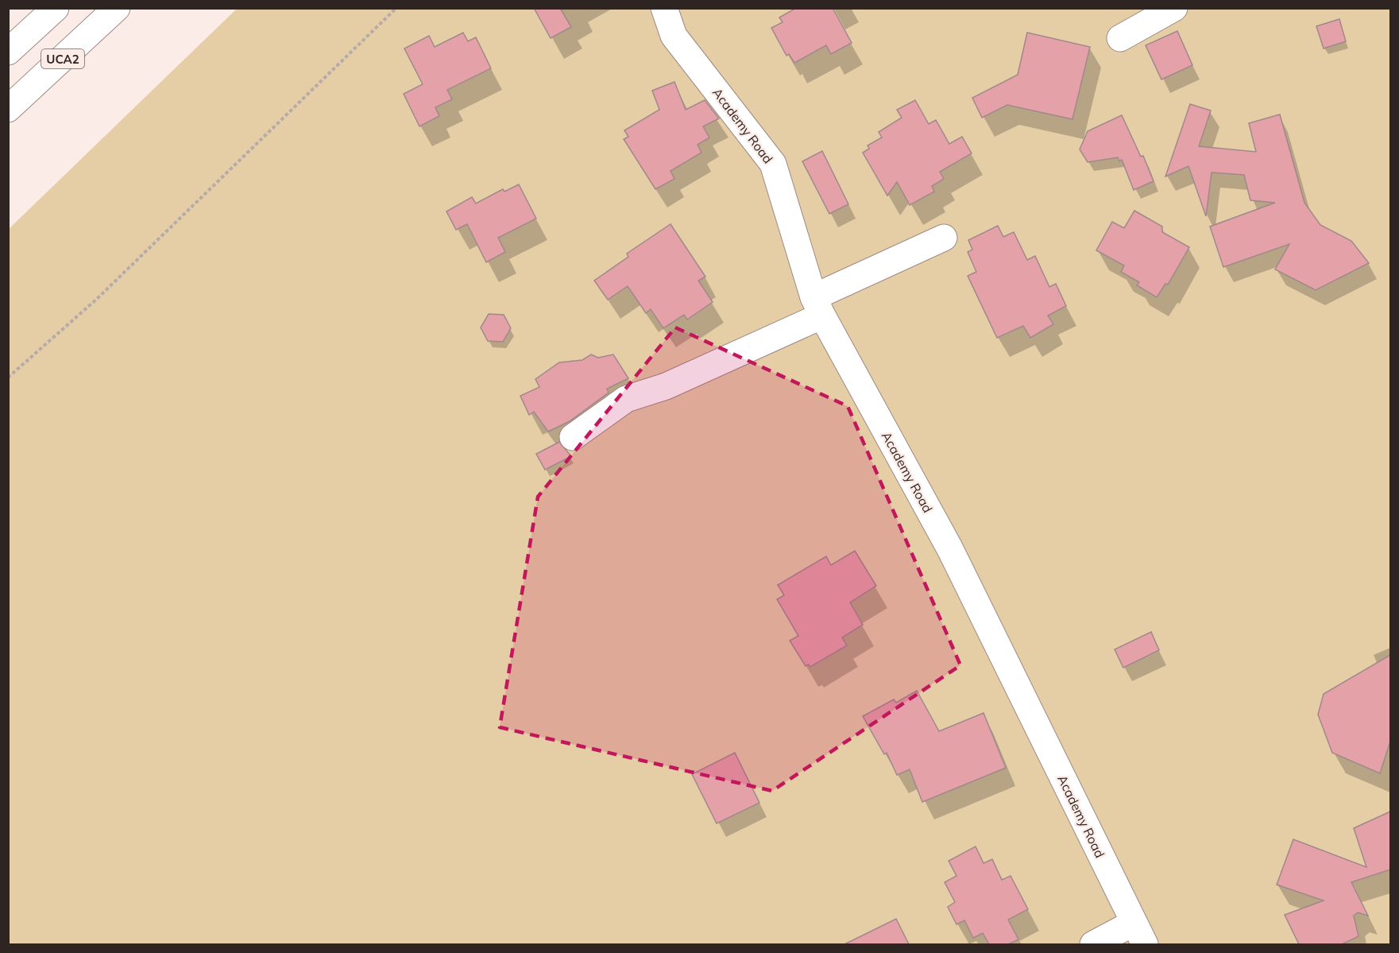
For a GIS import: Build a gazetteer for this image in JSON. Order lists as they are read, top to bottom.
{
  "streets": {
    "main road": ["UCA2", "Academy Road"]
  }
}
